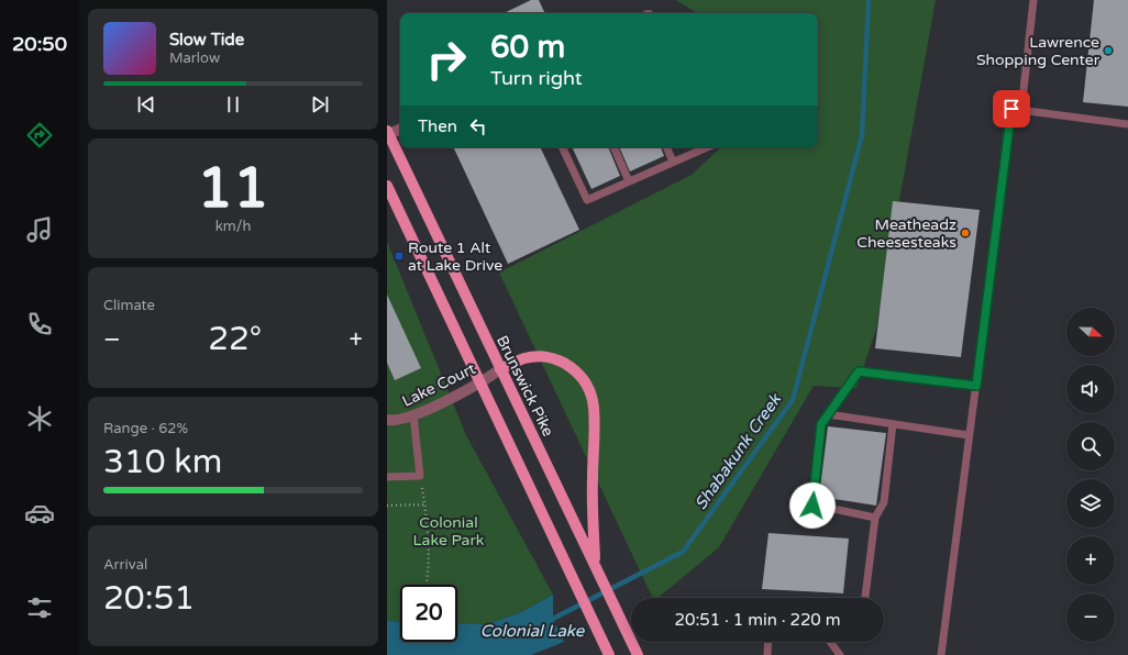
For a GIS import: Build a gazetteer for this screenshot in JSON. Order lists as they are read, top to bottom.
{
  "streets": {
    "main road": ["Brunswick Pike"],
    "street": ["Lake Court"]
  },
  "crossings": [
    ["Lake Court", "Brunswick Pike"]
  ],
  "water": ["Shabakunk Creek", "Colonial Lake"],
  "parks": ["Colonial Lake Park"],
  "places": {
    "other": ["Lawrence Shopping Center", "Meatheadz Cheesesteaks"],
    "transit": ["Route 1 Alt at Lake Drive"]
  },
  "north": "right",
  "page": {
    "tabs": "20:50",
    "turn": ["60 m", "Turn right"],
    "song": ["Slow Tide", "Marlow"],
    "then": "Then",
    "tile": [
      ["11", "km/h"],
      "Climate",
      ["Range · 62%", "310 km"],
      ["Arrival", "20:51"]
    ],
    "map_buttons": ["+", "−"],
    "heat": ["−", "22°", "+"],
    "limit": "20",
    "trip": "20:51 · 1 min · 220 m"
  }
}
